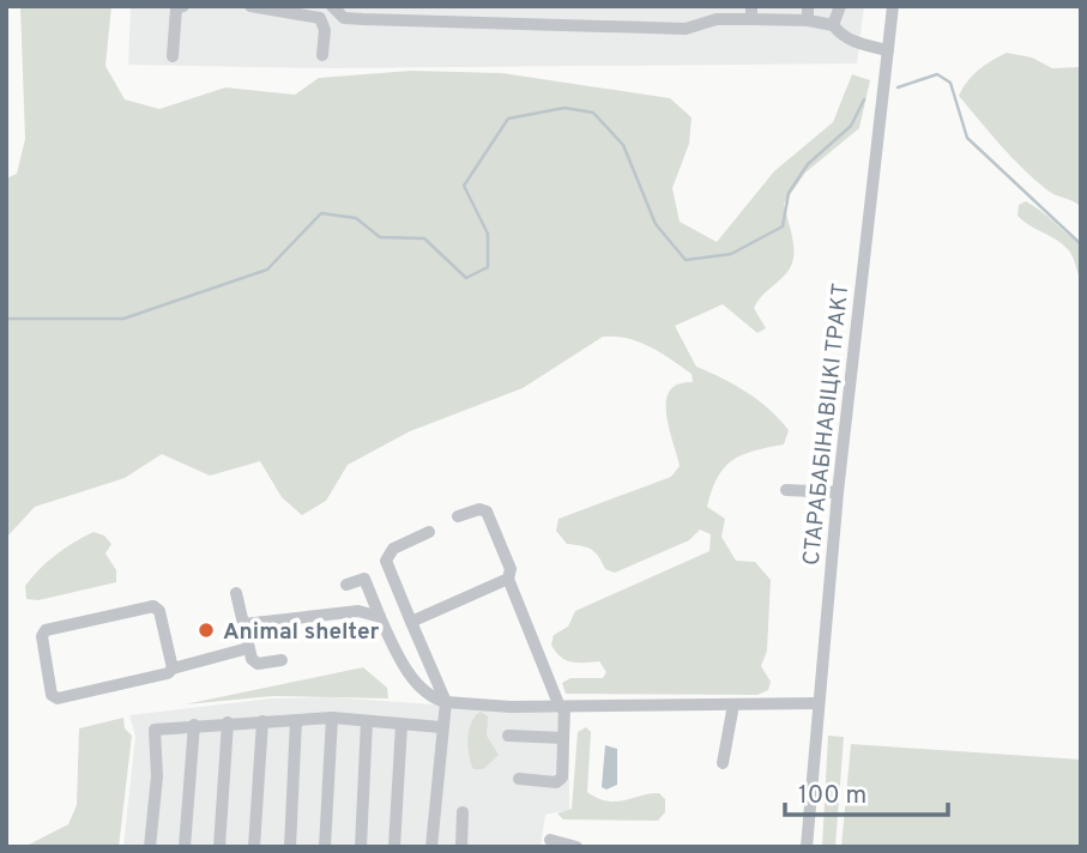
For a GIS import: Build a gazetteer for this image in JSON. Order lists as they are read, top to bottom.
{
  "streets": {
    "street": ["СТАРАБАБІНАВІЦКІ ТРАКТ"]
  },
  "places": ["Animal shelter"],
  "scale_bar": "100 m"
}
